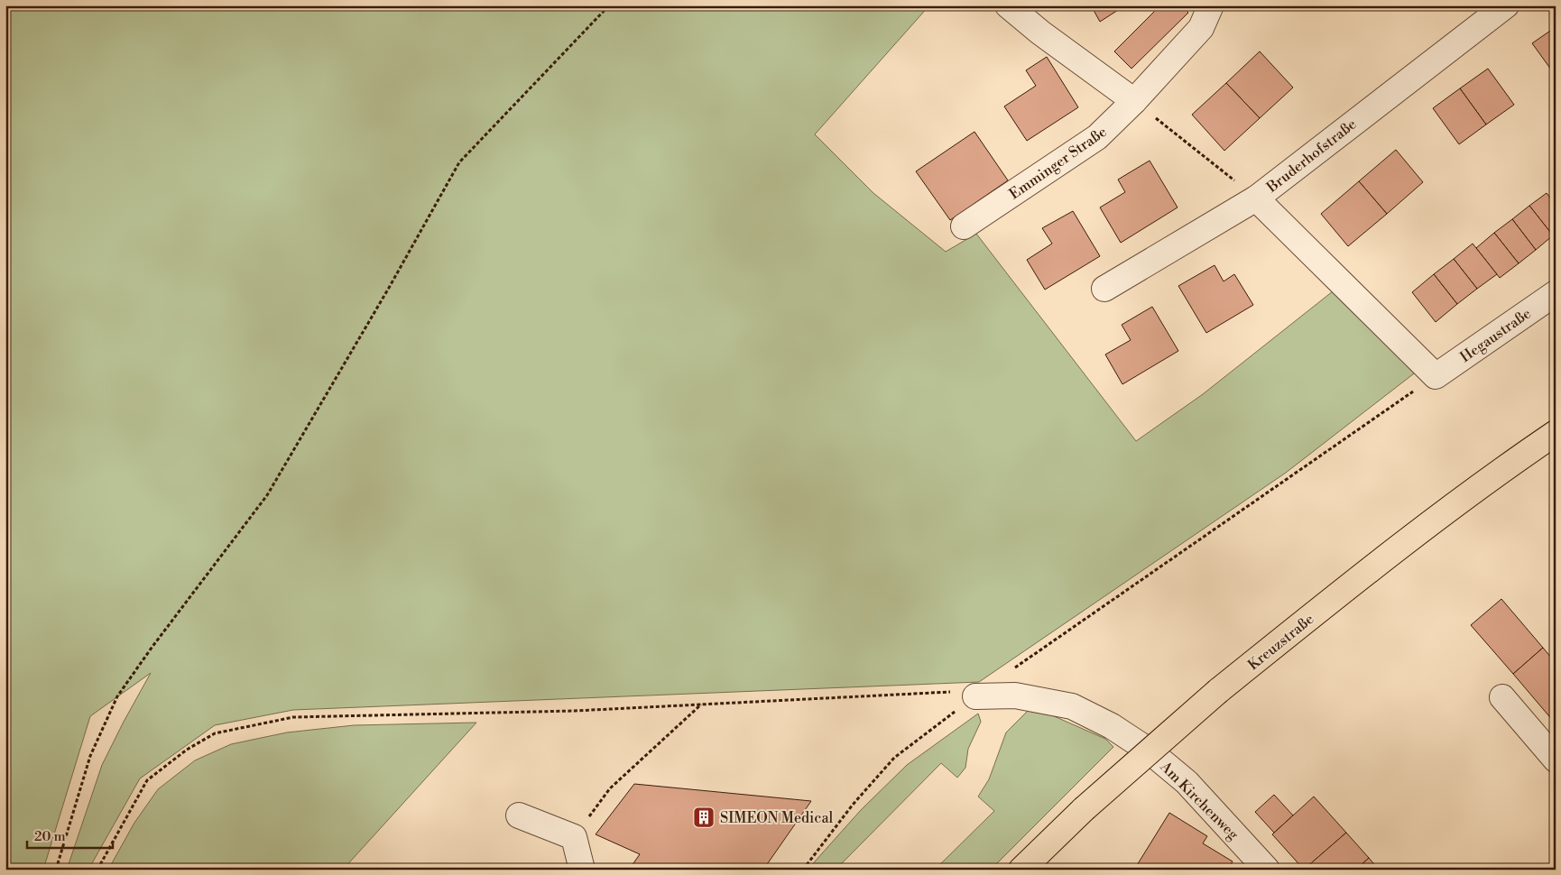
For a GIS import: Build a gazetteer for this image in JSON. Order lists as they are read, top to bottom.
{
  "streets": {
    "main road": ["Kreuzstraße"],
    "street": [
      "Bruderhofstraße",
      "Emminger Straße",
      "Hegaustraße",
      "Am Kirchenweg"
    ]
  },
  "places": {
    "building": ["SIMEON Medical"]
  },
  "scale_bar": "20 m"
}
